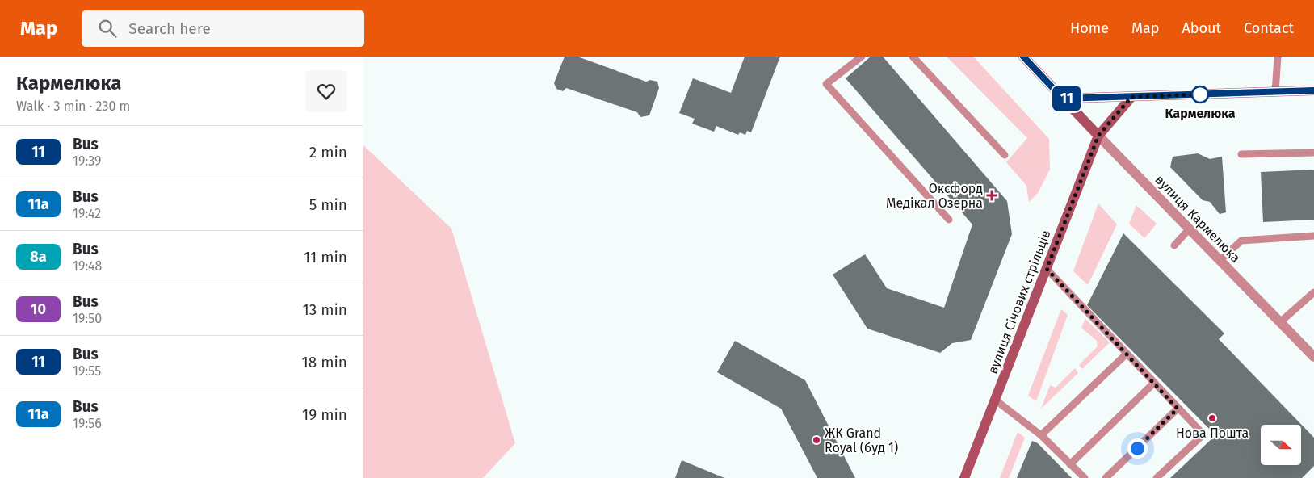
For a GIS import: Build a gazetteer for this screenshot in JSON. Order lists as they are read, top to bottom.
{
  "streets": {
    "street": ["вулиця Кармелюка", "вулиця Січових стрільців"]
  },
  "crossings": [
    ["вулиця Кармелюка", "вулиця Січових стрільців"]
  ],
  "places": {
    "other": ["Кармелюка", "Нова Пошта", "ЖК Grand Royal (буд 1)"],
    "health": ["Оксфорд Медікал Озерна"]
  },
  "lines": ["bus line 11"],
  "north": "right",
  "page": {
    "header": "Map",
    "search": "Search here",
    "nav": [
      "Home",
      "Map",
      "About",
      "Contact"
    ],
    "heading": ["Кармелюка", "Walk · 3 min · 230 m"],
    "on_map": "11",
    "list": [
      {
        "mark": "11",
        "name": "Bus",
        "note": "19:39",
        "value": "2 min"
      },
      {
        "mark": "11а",
        "name": "Bus",
        "note": "19:42",
        "value": "5 min"
      },
      {
        "mark": "8а",
        "name": "Bus",
        "note": "19:48",
        "value": "11 min"
      },
      {
        "mark": "10",
        "name": "Bus",
        "note": "19:50",
        "value": "13 min"
      },
      {
        "mark": "11",
        "name": "Bus",
        "note": "19:55",
        "value": "18 min"
      },
      {
        "mark": "11а",
        "name": "Bus",
        "note": "19:56",
        "value": "19 min"
      }
    ]
  }
}
